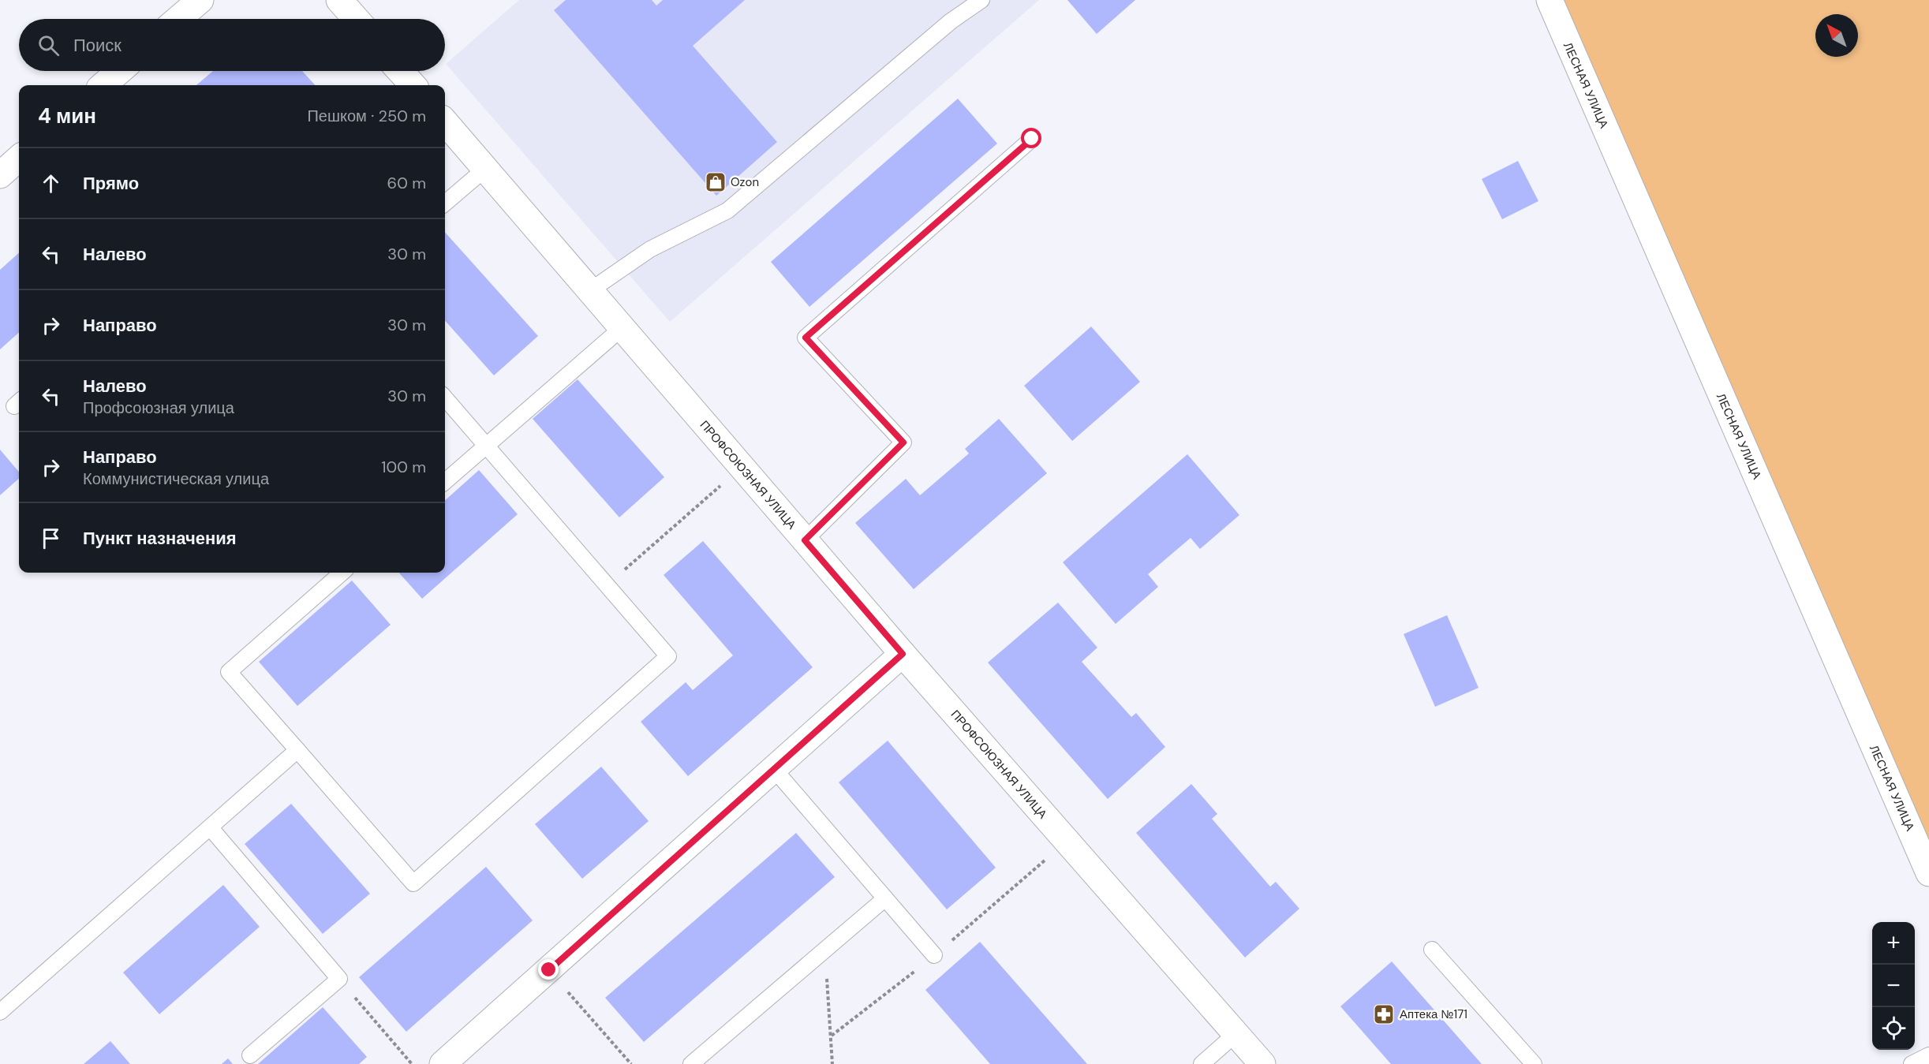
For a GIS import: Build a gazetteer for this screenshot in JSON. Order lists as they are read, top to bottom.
{
  "streets": {
    "street": ["ЛЕСНАЯ УЛИЦА", "ПРОФСОЮЗНАЯ УЛИЦА"]
  },
  "places": {
    "shop": ["Ozon"],
    "pharmacy": ["Аптека №171"]
  },
  "north": "top left",
  "page": {
    "search": "Поиск",
    "heading": ["4 мин", "Пешком · 250 m"],
    "list": [
      ["Прямо", "60 m"],
      ["Налево", "30 m"],
      ["Направо", "30 m"],
      ["Налево", "Профсоюзная улица", "30 m"],
      ["Направо", "Коммунистическая улица", "100 m"],
      "Пункт назначения"
    ],
    "map_buttons": ["+", "−"]
  }
}
